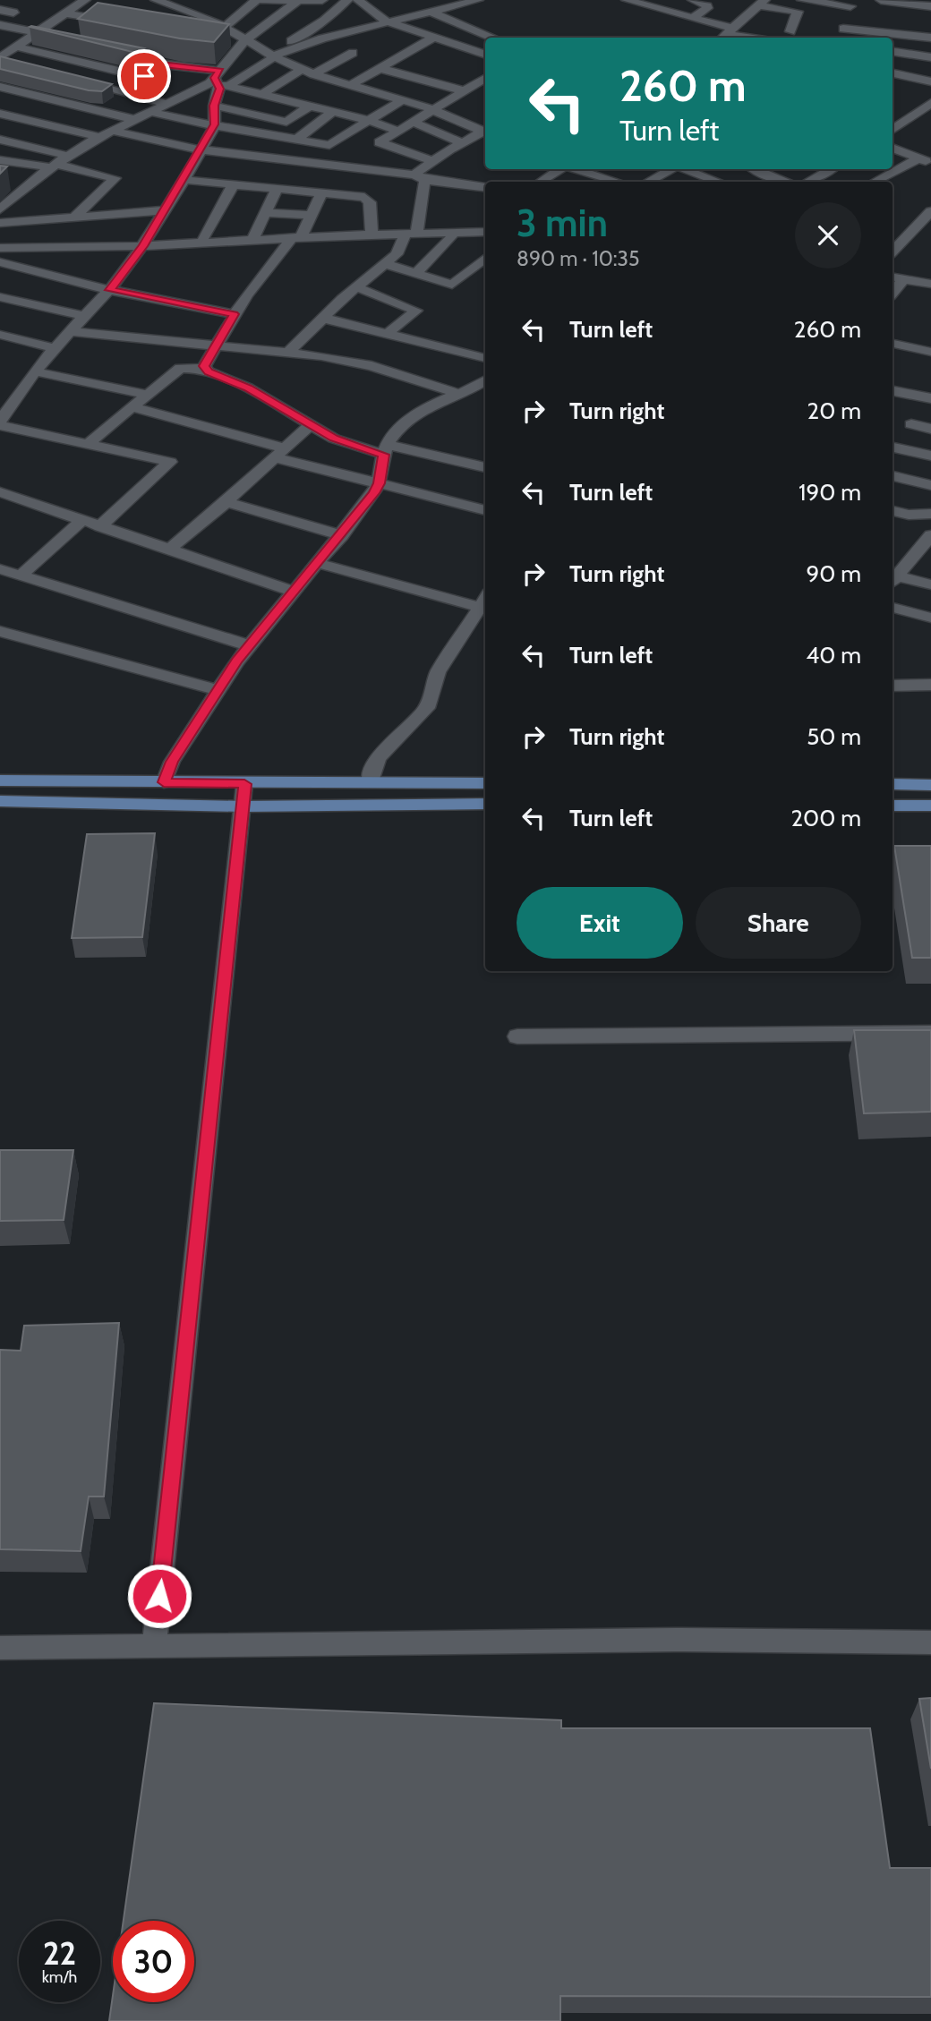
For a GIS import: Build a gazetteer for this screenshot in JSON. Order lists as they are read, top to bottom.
{
  "page": {
    "turn": ["260 m", "Turn left"],
    "heading": ["3 min", "890 m · 10:35"],
    "list": [
      {
        "name": "Turn left",
        "value": "260 m"
      },
      {
        "name": "Turn right",
        "value": "20 m"
      },
      {
        "name": "Turn left",
        "value": "190 m"
      },
      {
        "name": "Turn right",
        "value": "90 m"
      },
      {
        "name": "Turn left",
        "value": "40 m"
      },
      {
        "name": "Turn right",
        "value": "50 m"
      },
      {
        "name": "Turn left",
        "value": "200 m"
      }
    ],
    "buttons": ["Exit", "Share"],
    "speed": "22 km/h",
    "limit": "30"
  }
}
